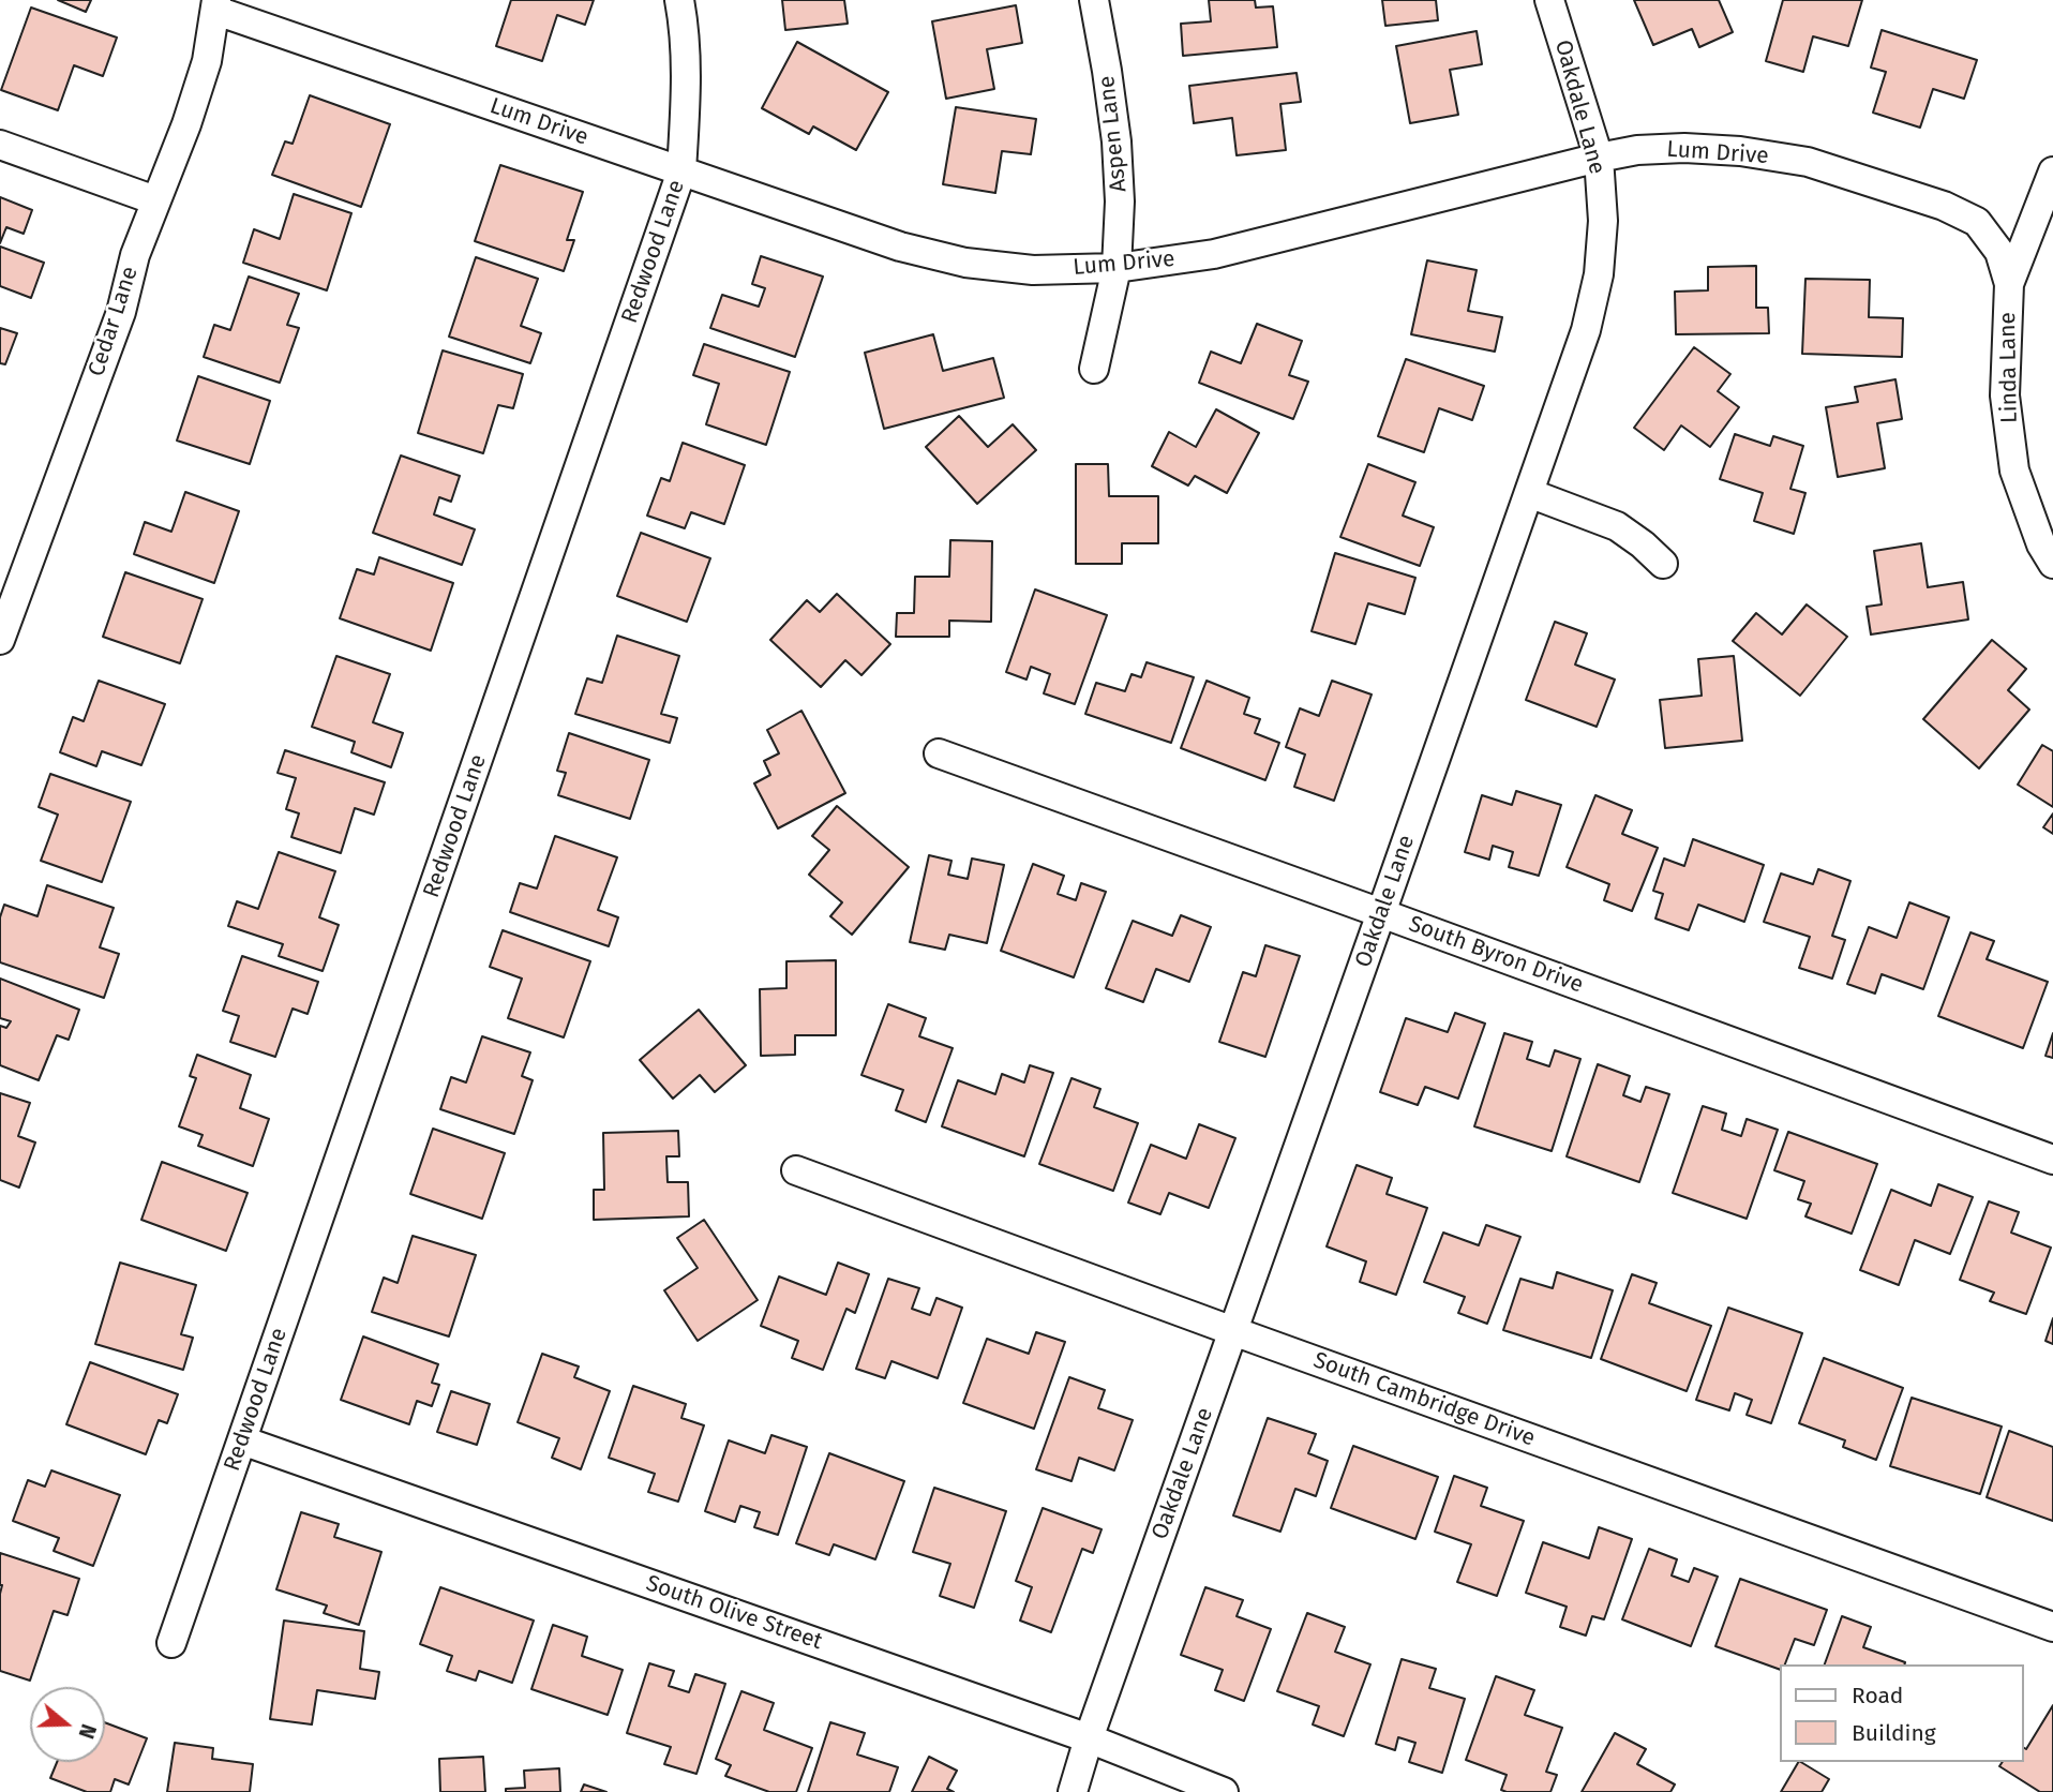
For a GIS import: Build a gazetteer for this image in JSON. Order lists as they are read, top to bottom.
{
  "streets": {
    "street": [
      "Oakdale Lane",
      "Lum Drive",
      "Aspen Lane",
      "Redwood Lane",
      "Cedar Lane",
      "Linda Lane",
      "South Byron Drive",
      "South Cambridge Drive",
      "South Olive Street"
    ]
  },
  "crossings": [
    ["Oakdale Lane", "Lum Drive"],
    ["Oakdale Lane", "South Byron Drive"],
    ["Oakdale Lane", "South Cambridge Drive"],
    ["Oakdale Lane", "South Olive Street"],
    ["Lum Drive", "Aspen Lane"],
    ["Lum Drive", "Redwood Lane"],
    ["Lum Drive", "Cedar Lane"],
    ["Lum Drive", "Linda Lane"],
    ["Redwood Lane", "South Olive Street"]
  ],
  "legend": ["Road", "Building"],
  "north": "right"
}
